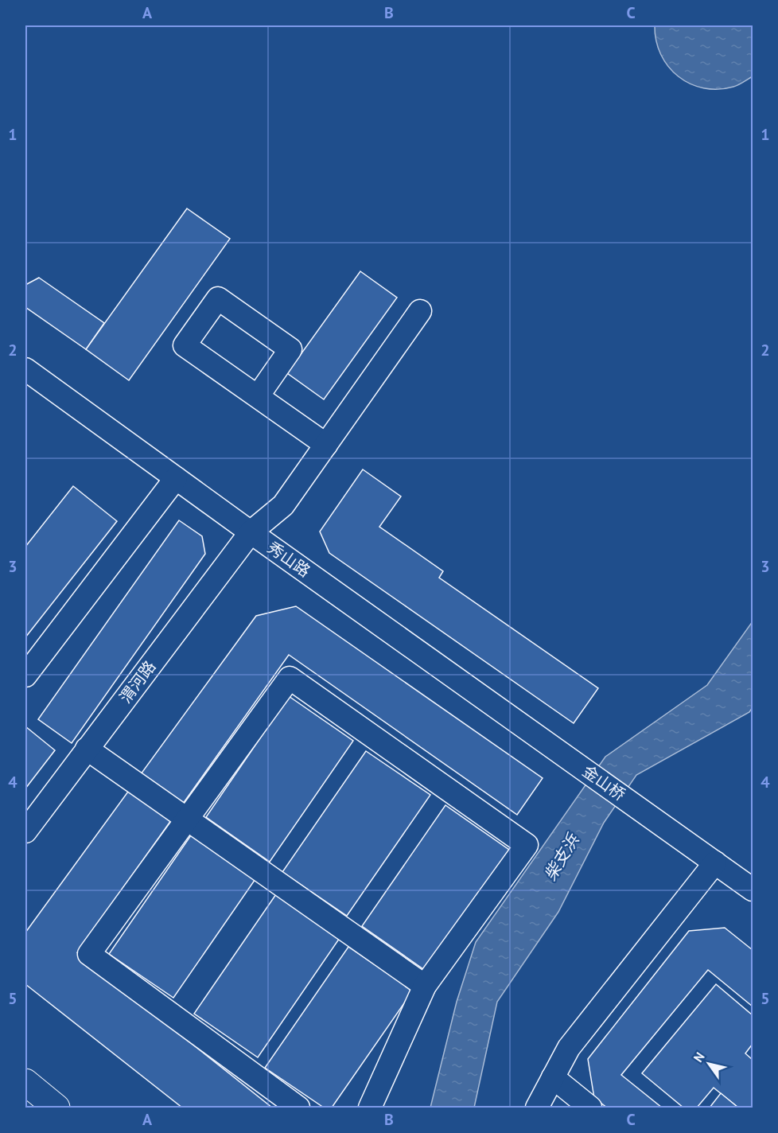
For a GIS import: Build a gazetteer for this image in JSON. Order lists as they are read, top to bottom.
{
  "streets": {
    "street": ["秀山路", "渭河路", "金山桥"]
  },
  "crossings": [
    ["秀山路", "渭河路"],
    ["秀山路", "金山桥"]
  ],
  "water": ["柴支浜"],
  "north": "top left",
  "grid": {
    "columns": ["A", "B", "C"],
    "rows": [
      "1",
      "2",
      "3",
      "4",
      "5"
    ]
  }
}
